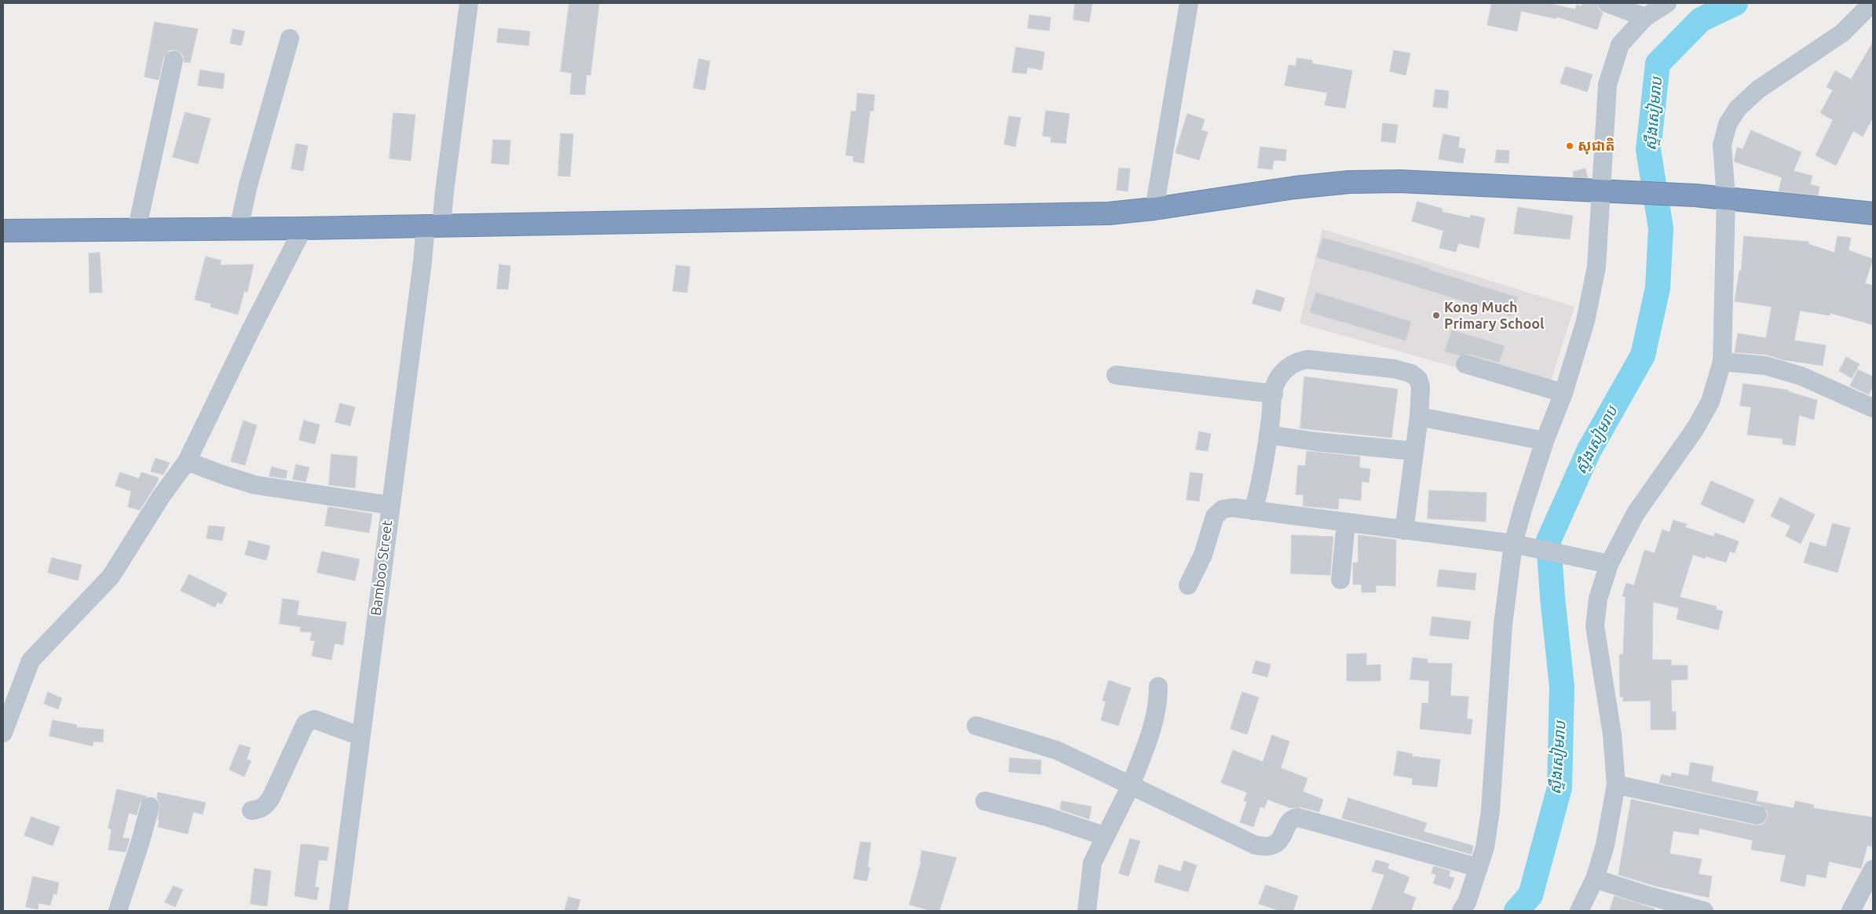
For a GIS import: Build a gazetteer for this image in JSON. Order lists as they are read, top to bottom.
{
  "streets": {
    "street": ["Bamboo Street"]
  },
  "water": ["ស្ទឹងសៀមរាប"],
  "places": ["សុជាតិ", "Kong Much Primary School"]
}
